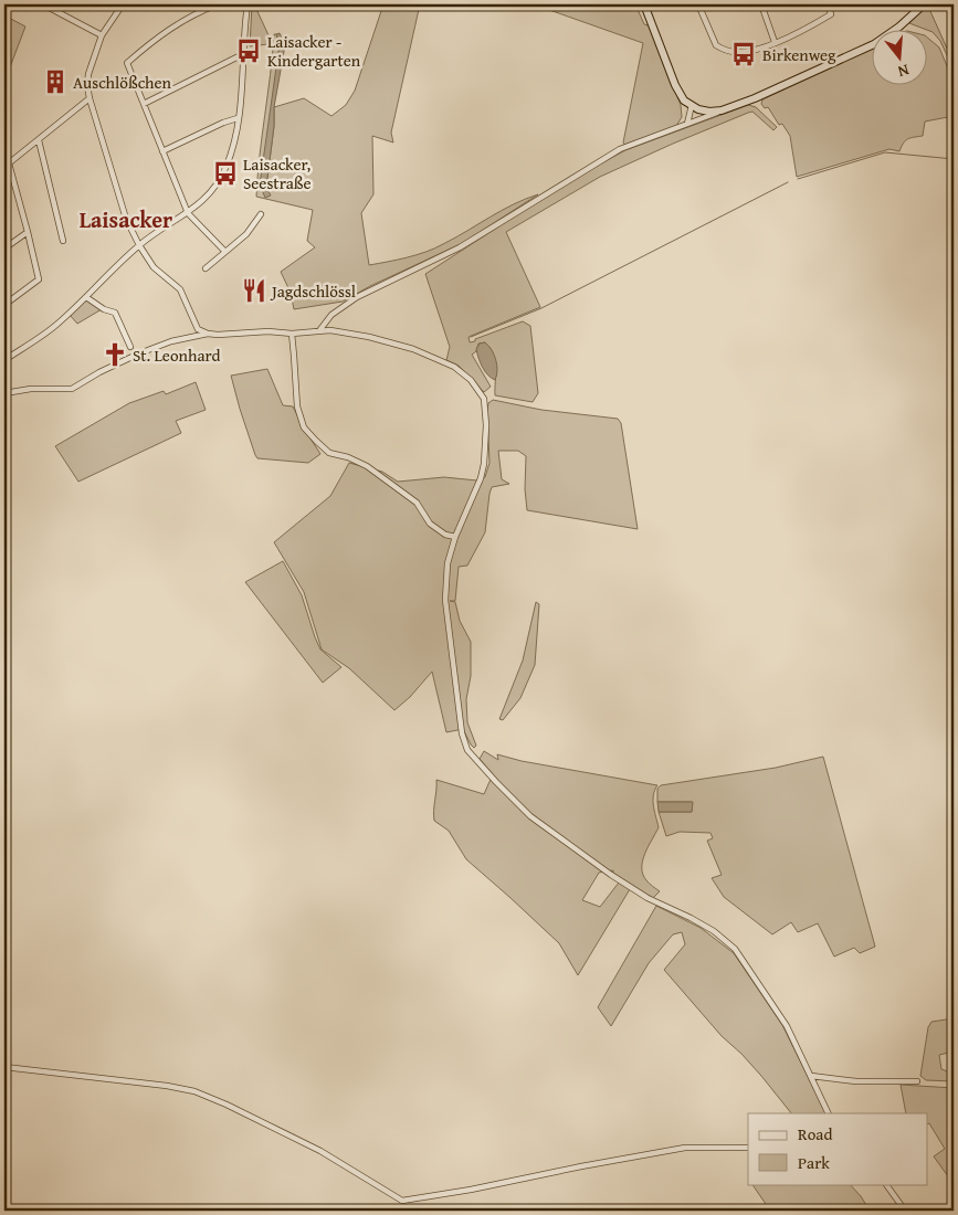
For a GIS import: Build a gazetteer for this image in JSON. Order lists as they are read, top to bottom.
{
  "districts": ["Laisacker"],
  "places": {
    "bus stop": ["Laisacker - Kindergarten", "Birkenweg", "Laisacker, Seestraße"],
    "building": ["Auschlößchen"],
    "restaurant": ["Jagdschlössl"],
    "church": ["St. Leonhard"]
  },
  "legend": ["Road", "Park"],
  "north": "bottom"
}
